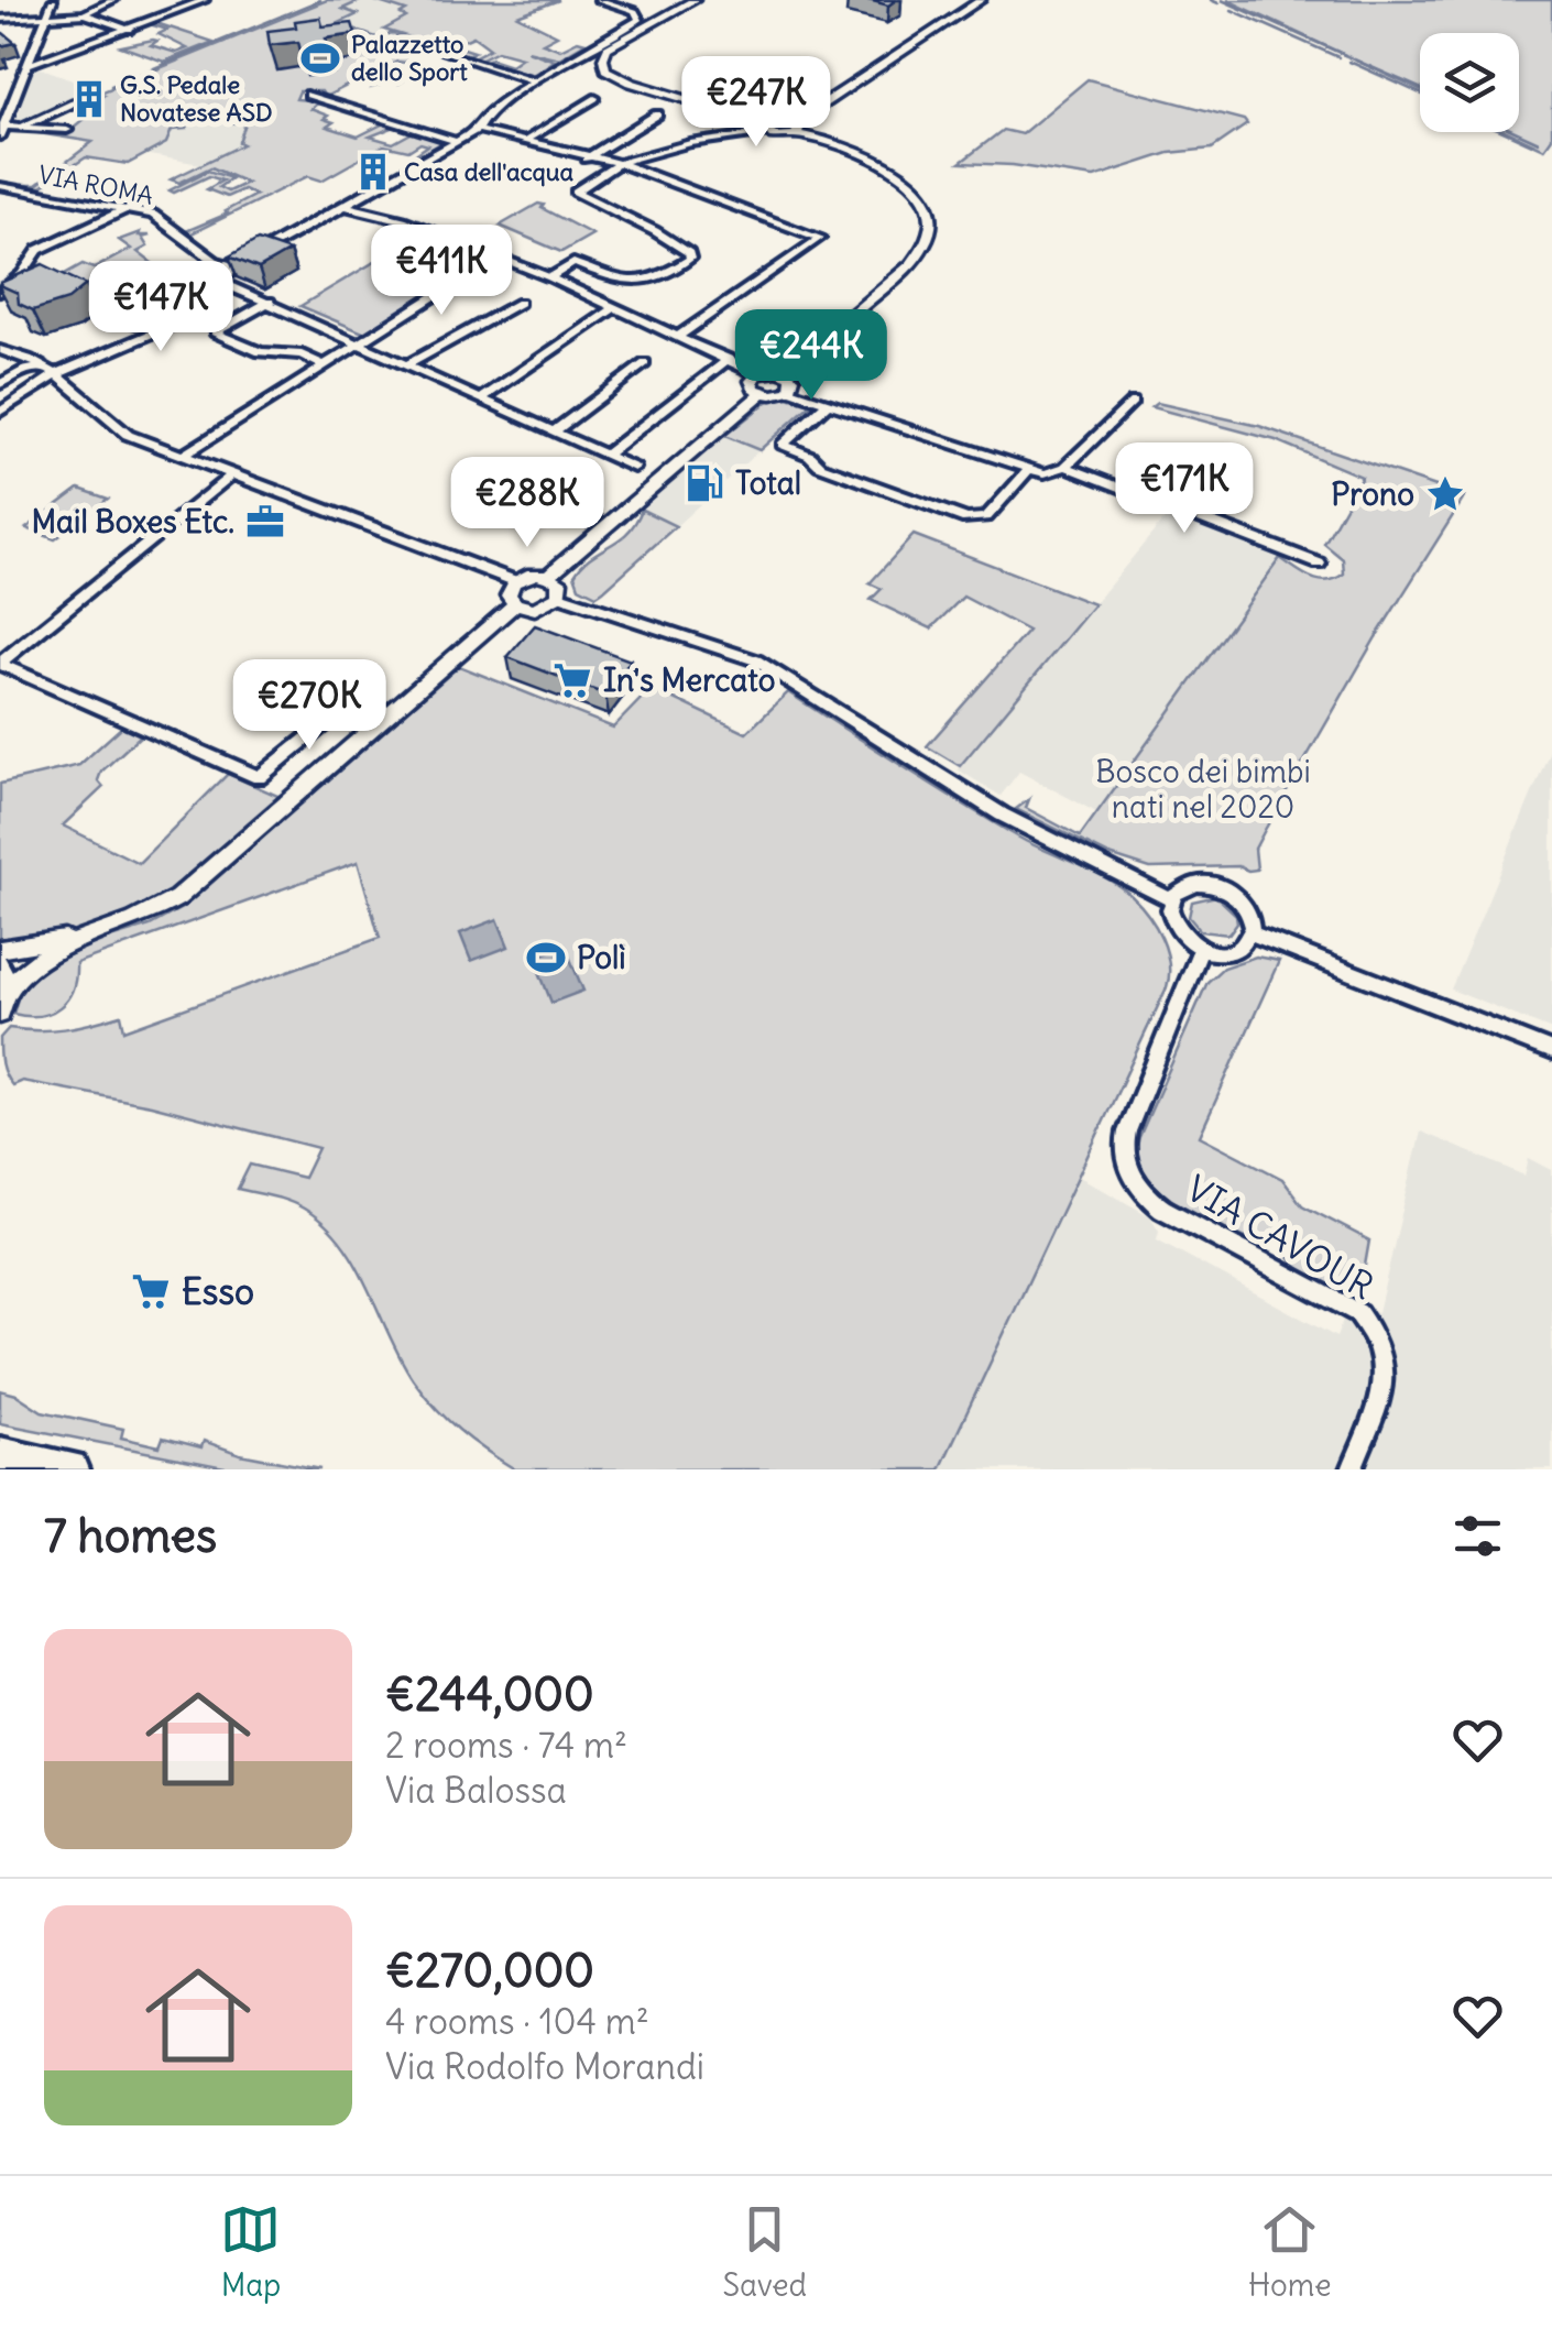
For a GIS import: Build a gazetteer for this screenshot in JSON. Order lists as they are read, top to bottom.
{
  "streets": {
    "street": ["VIA ROMA", "VIA CAVOUR"]
  },
  "parks": ["Bosco dei bimbi nati nel 2020"],
  "places": {
    "sports": ["Palazzetto dello Sport", "Polì"],
    "building": ["G.S. Pedale Novatese ASD", "Casa dell'acqua"],
    "fuel station": ["Total"],
    "place": ["Prono"],
    "office": ["Mail Boxes Etc."],
    "supermarket": ["In's Mercato", "Esso"]
  },
  "page": {
    "price": [
      "€247K",
      "€411K",
      "€147K",
      "€244K",
      "€171K",
      "€288K",
      "€270K"
    ],
    "heading": "7 homes",
    "list": [
      {
        "name": "€244,000",
        "note": "2 rooms · 74 m² · Via Balossa"
      },
      {
        "name": "€270,000",
        "note": "4 rooms · 104 m² · Via Rodolfo Morandi"
      }
    ],
    "tabs": ["Map", "Saved", "Home"]
  }
}
